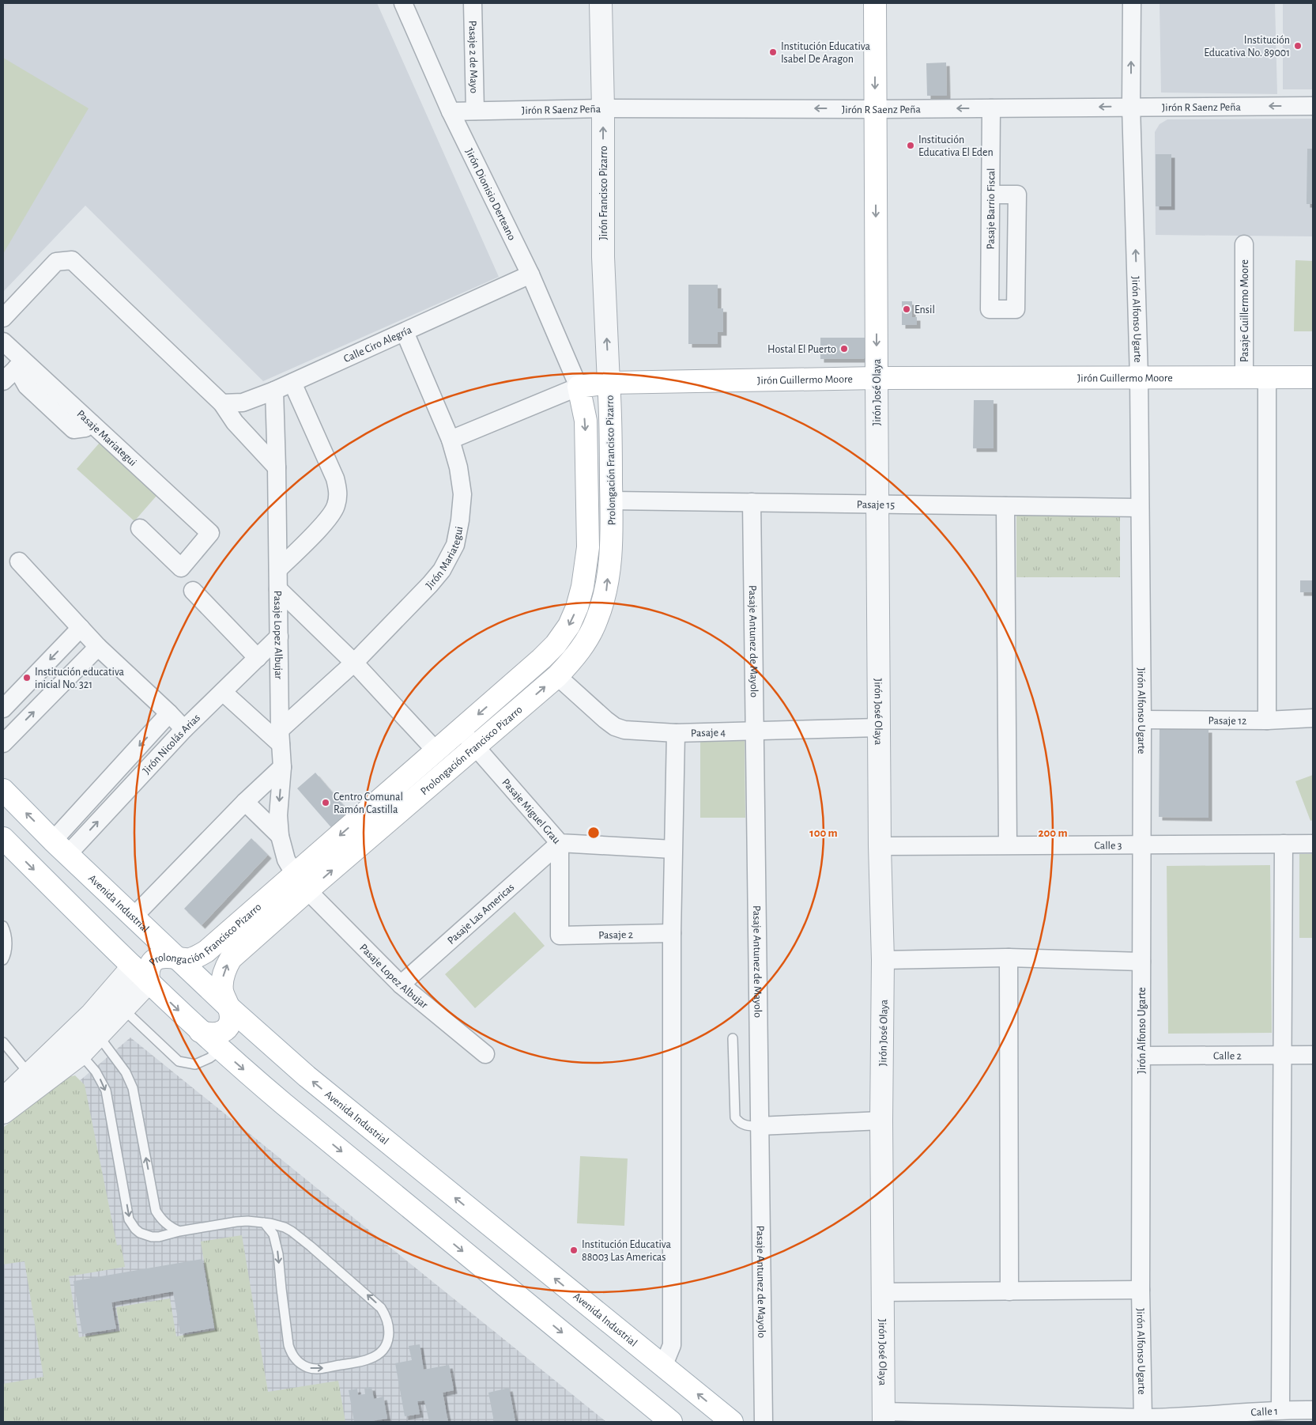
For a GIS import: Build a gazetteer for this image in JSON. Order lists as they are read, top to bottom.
{
  "streets": {
    "main road": [
      "Jirón Guillermo Moore",
      "Jirón José Olaya",
      "Prolongación Francisco Pizarro",
      "Avenida Industrial"
    ],
    "street": [
      "Pasaje 2 de Mayo",
      "Jirón R Saenz Peña",
      "Jirón Francisco Pizarro",
      "Jirón Dionisio Derteano",
      "Pasaje Barrio Fiscal",
      "Pasaje Guillermo Moore",
      "Jirón Alfonso Ugarte",
      "Calle Ciro Alegría",
      "Pasaje Mariategui",
      "Pasaje 15",
      "Jirón Mariategui",
      "Pasaje Lopez Albujar",
      "Pasaje Antunez de Mayolo",
      "Pasaje 12",
      "Pasaje 4",
      "Jirón Nicolás Arias",
      "Pasaje Miguel Grau",
      "Calle 3",
      "Pasaje Las Americas",
      "Pasaje 2",
      "Calle 2",
      "Calle 1"
    ]
  },
  "crossings": [
    ["Pasaje 2 de Mayo", "Jirón R Saenz Peña"],
    ["Jirón R Saenz Peña", "Jirón Francisco Pizarro"],
    ["Jirón R Saenz Peña", "Jirón Dionisio Derteano"],
    ["Jirón R Saenz Peña", "Pasaje Barrio Fiscal"],
    ["Jirón R Saenz Peña", "Jirón Alfonso Ugarte"],
    ["Jirón R Saenz Peña", "Jirón José Olaya"],
    ["Jirón Francisco Pizarro", "Jirón Guillermo Moore"],
    ["Jirón Francisco Pizarro", "Prolongación Francisco Pizarro"],
    ["Jirón Dionisio Derteano", "Calle Ciro Alegría"],
    ["Jirón Dionisio Derteano", "Jirón Guillermo Moore"],
    ["Jirón Dionisio Derteano", "Prolongación Francisco Pizarro"],
    ["Pasaje Guillermo Moore", "Jirón Guillermo Moore"],
    ["Jirón Alfonso Ugarte", "Jirón Guillermo Moore"],
    ["Jirón Alfonso Ugarte", "Pasaje 15"],
    ["Jirón Alfonso Ugarte", "Pasaje 12"],
    ["Jirón Alfonso Ugarte", "Calle 3"],
    ["Jirón Alfonso Ugarte", "Calle 2"],
    ["Jirón Alfonso Ugarte", "Calle 1"],
    ["Calle Ciro Alegría", "Jirón Mariategui"],
    ["Calle Ciro Alegría", "Pasaje Lopez Albujar"],
    ["Jirón Guillermo Moore", "Jirón José Olaya"],
    ["Jirón Guillermo Moore", "Prolongación Francisco Pizarro"],
    ["Jirón Guillermo Moore", "Jirón Mariategui"],
    ["Jirón José Olaya", "Pasaje 15"],
    ["Jirón José Olaya", "Pasaje 4"],
    ["Jirón José Olaya", "Calle 3"],
    ["Jirón José Olaya", "Calle 1"],
    ["Prolongación Francisco Pizarro", "Pasaje 15"],
    ["Prolongación Francisco Pizarro", "Pasaje Lopez Albujar"],
    ["Prolongación Francisco Pizarro", "Pasaje 4"],
    ["Prolongación Francisco Pizarro", "Pasaje Miguel Grau"],
    ["Prolongación Francisco Pizarro", "Avenida Industrial"],
    ["Pasaje 15", "Pasaje Antunez de Mayolo"],
    ["Jirón Mariategui", "Pasaje Lopez Albujar"],
    ["Pasaje Lopez Albujar", "Jirón Nicolás Arias"],
    ["Pasaje Lopez Albujar", "Pasaje Las Americas"],
    ["Pasaje Antunez de Mayolo", "Pasaje 4"],
    ["Jirón Nicolás Arias", "Avenida Industrial"],
    ["Pasaje Miguel Grau", "Pasaje Las Americas"],
    ["Pasaje Miguel Grau", "Pasaje 2"],
    ["Pasaje Las Americas", "Pasaje 2"]
  ],
  "one_way": ["Jirón R Saenz Peña", "Jirón Francisco Pizarro"],
  "places": [
    "Institución Educativa No. 89001",
    "Institución Educativa Isabel De Aragon",
    "Institución Educativa El Eden",
    "Ensil",
    "Hostal El Puerto",
    "Institución educativa inicial No. 321",
    "Centro Comunal Ramón Castilla",
    "Institución Educativa 88003 Las Americas"
  ],
  "rings": ["100 m", "200 m"]
}
